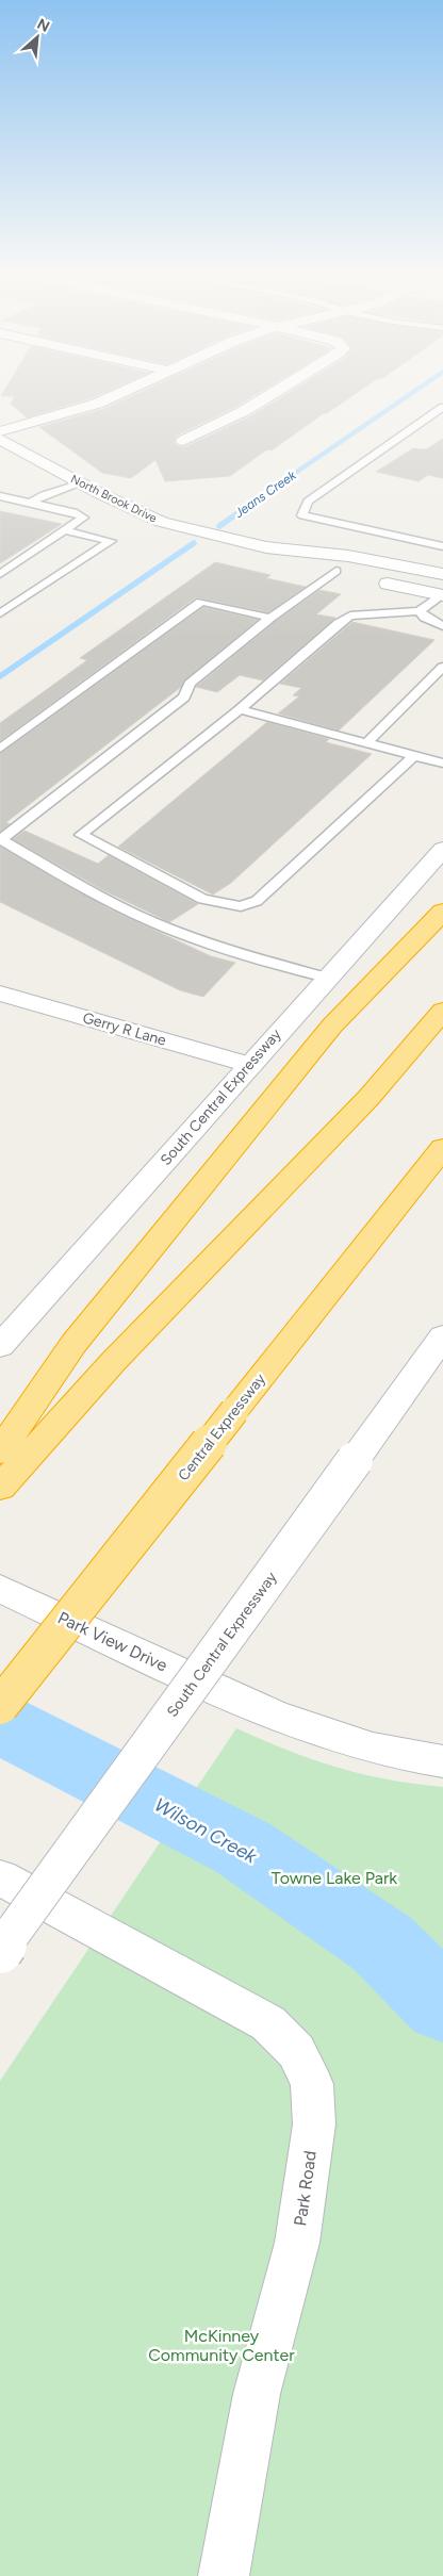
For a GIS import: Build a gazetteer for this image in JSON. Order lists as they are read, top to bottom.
{
  "streets": {
    "highway": ["Central Expressway"],
    "street": [
      "North Brook Drive",
      "Gerry R Lane",
      "South Central Expressway",
      "Park View Drive",
      "Park Road"
    ]
  },
  "crossings": [
    ["Gerry R Lane", "South Central Expressway"]
  ],
  "water": ["Jeans Creek", "Wilson Creek"],
  "parks": ["Towne Lake Park", "McKinney Community Center"],
  "north": "top right"
}
